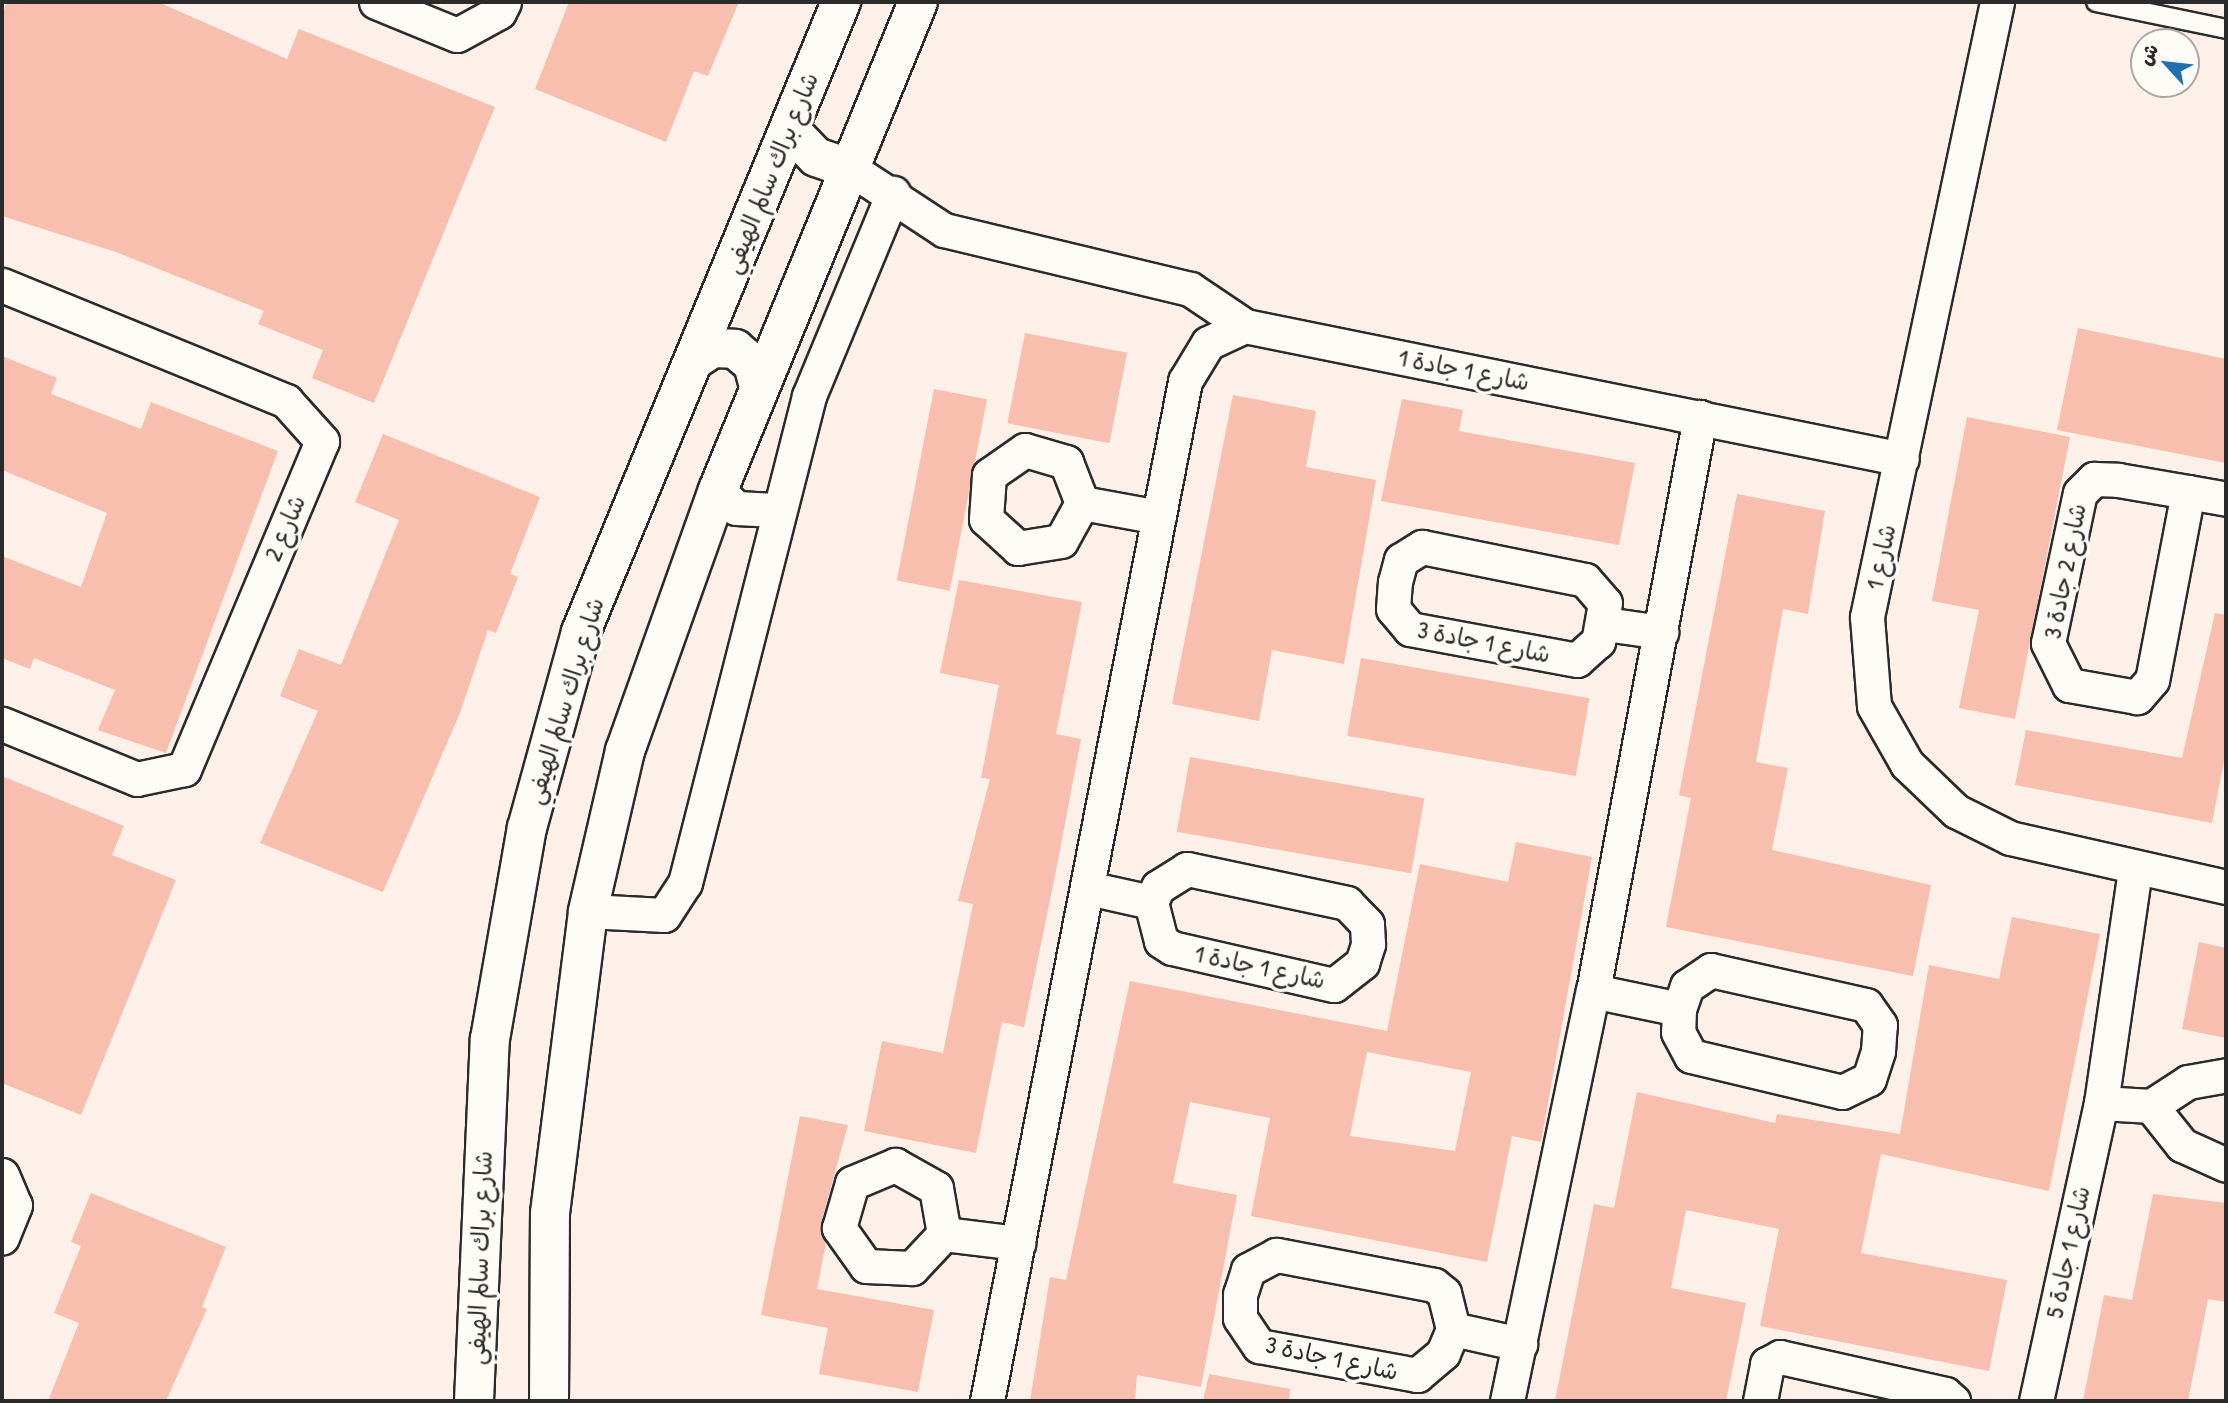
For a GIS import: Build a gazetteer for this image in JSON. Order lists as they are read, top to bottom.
{
  "streets": {
    "main road": ["شارع براك سالم الهيفي"],
    "street": [
      "شارع 1 جادة 1",
      "شارع 2",
      "شارع 1",
      "شارع 2 جادة 3",
      "شارع 1 جادة 3",
      "شارع 1 جادة 5"
    ]
  },
  "crossings": [
    ["شارع 1 جادة 1", "شارع 1"],
    ["شارع 1", "شارع 1 جادة 5"]
  ],
  "north": "top left"
}
